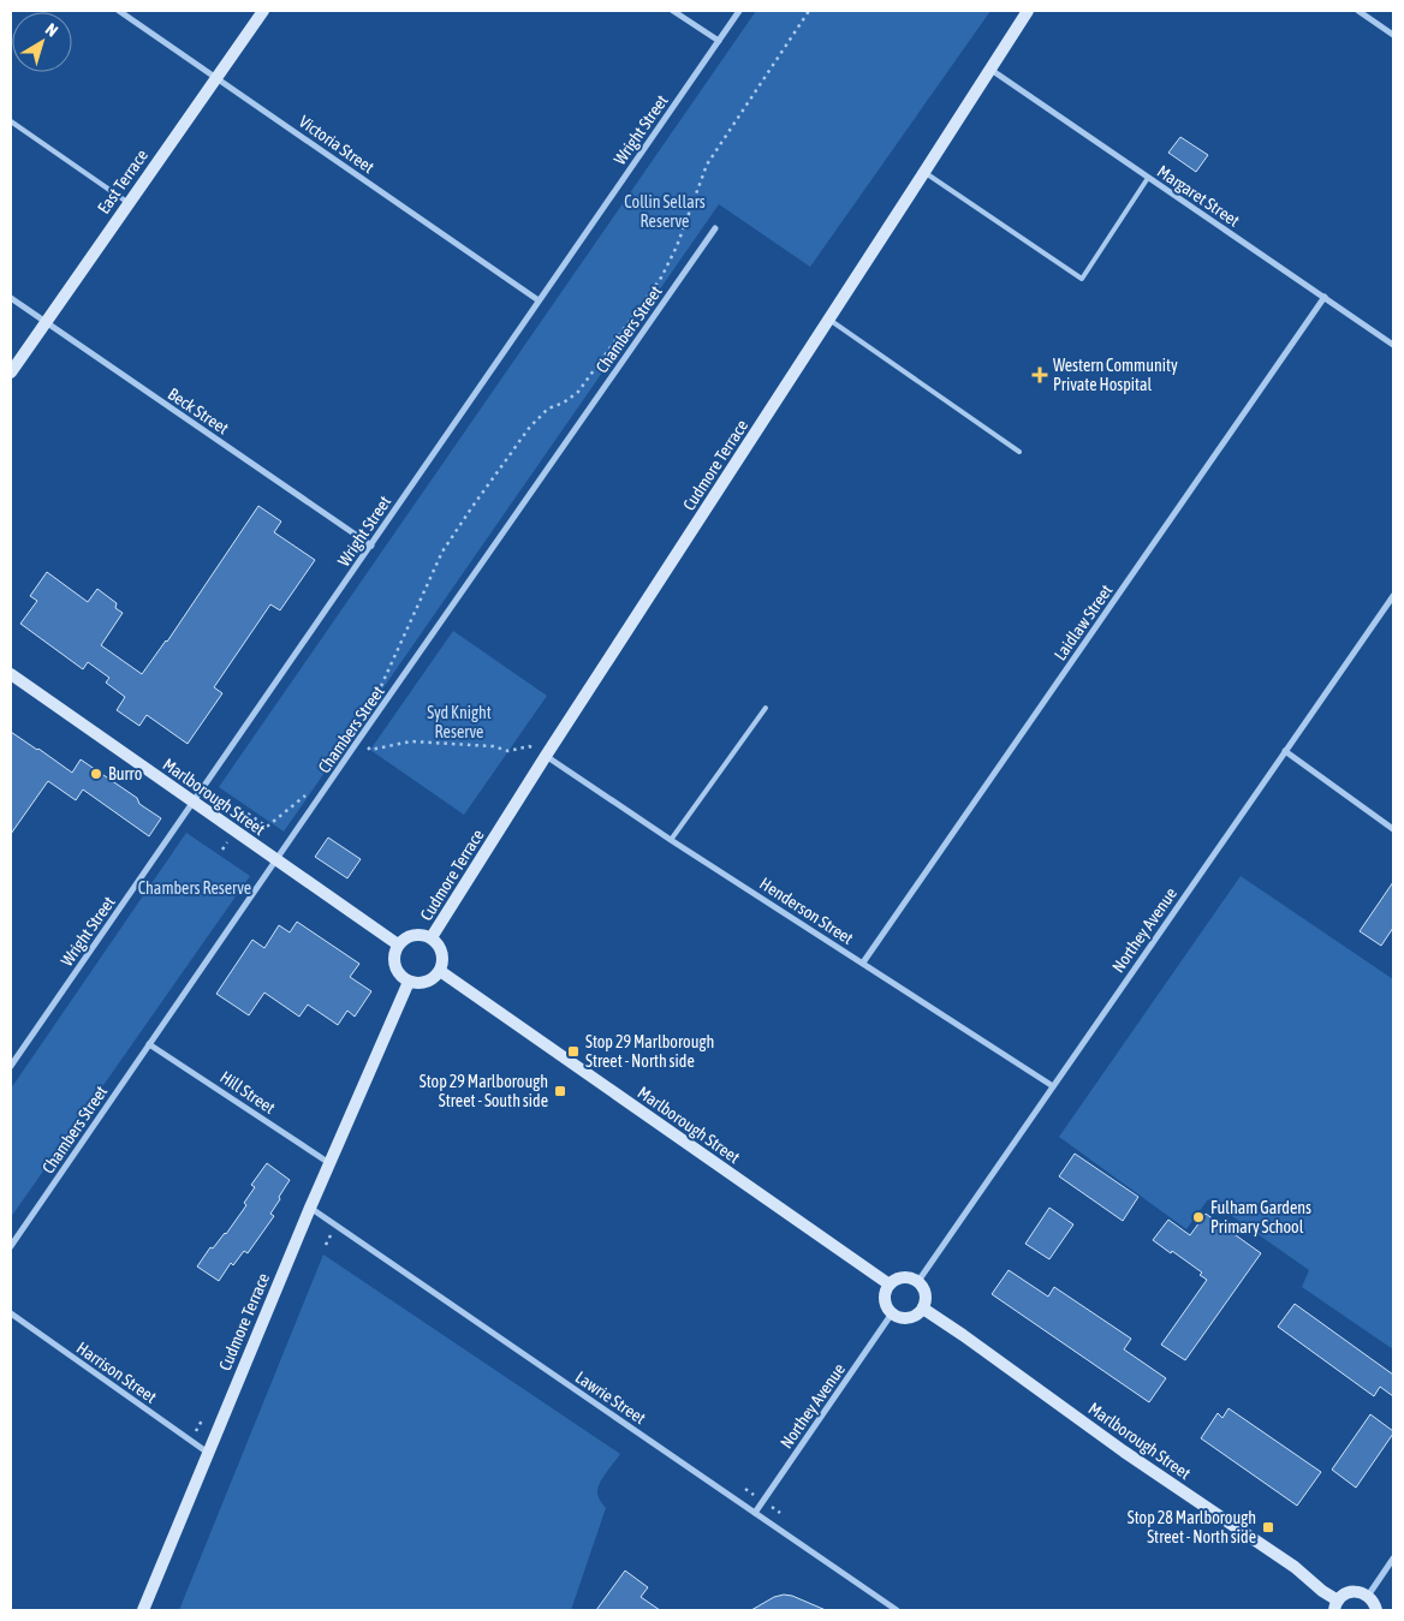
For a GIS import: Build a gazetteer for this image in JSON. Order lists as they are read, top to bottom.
{
  "streets": {
    "street": [
      "Wright Street",
      "Victoria Street",
      "East Terrace",
      "Margaret Street",
      "Chambers Street",
      "Beck Street",
      "Cudmore Terrace",
      "Laidlaw Street",
      "Marlborough Street",
      "Henderson Street",
      "Northey Avenue",
      "Hill Street",
      "Harrison Street",
      "Lawrie Street"
    ]
  },
  "crossings": [
    ["Wright Street", "Victoria Street"],
    ["Wright Street", "Beck Street"],
    ["Wright Street", "Marlborough Street"],
    ["Victoria Street", "East Terrace"],
    ["East Terrace", "Beck Street"],
    ["Margaret Street", "Cudmore Terrace"],
    ["Margaret Street", "Laidlaw Street"],
    ["Chambers Street", "Marlborough Street"],
    ["Chambers Street", "Hill Street"],
    ["Cudmore Terrace", "Marlborough Street"],
    ["Cudmore Terrace", "Henderson Street"],
    ["Cudmore Terrace", "Hill Street"],
    ["Cudmore Terrace", "Harrison Street"],
    ["Cudmore Terrace", "Lawrie Street"],
    ["Laidlaw Street", "Henderson Street"],
    ["Marlborough Street", "Northey Avenue"],
    ["Henderson Street", "Northey Avenue"],
    ["Northey Avenue", "Lawrie Street"]
  ],
  "parks": ["Collin Sellars Reserve", "Syd Knight Reserve", "Chambers Reserve"],
  "places": {
    "health": ["Western Community Private Hospital"],
    "other": ["Burro", "Fulham Gardens Primary School"],
    "transit": ["Stop 29 Marlborough Street - North side", "Stop 29 Marlborough Street - South side", "Stop 28 Marlborough Street - North side"]
  },
  "north": "top right"
}
